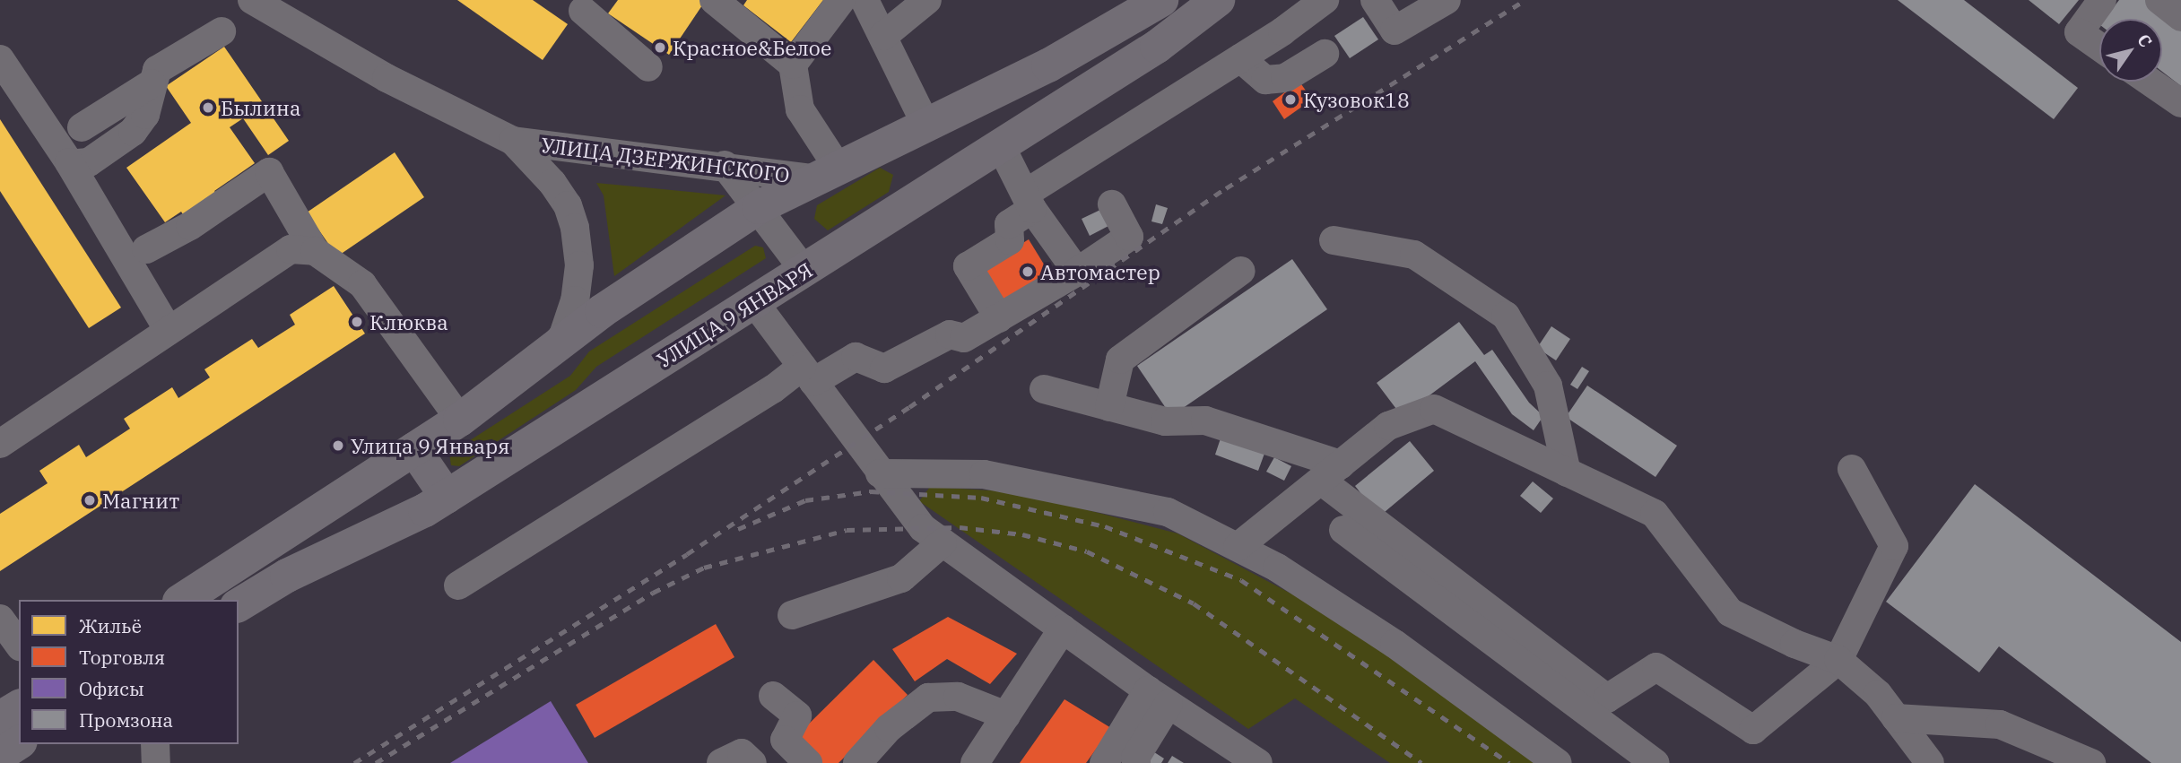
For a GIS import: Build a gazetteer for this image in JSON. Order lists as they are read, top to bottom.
{
  "streets": {
    "main road": ["УЛИЦА 9 ЯНВАРЯ"],
    "street": ["УЛИЦА ДЗЕРЖИНСКОГО"]
  },
  "places": [
    "Красное&Белое",
    "Кузовок18",
    "Былина",
    "Автомастер",
    "Клюква",
    "Улица 9 Января",
    "Магнит"
  ],
  "legend": [
    "Жильё",
    "Торговля",
    "Офисы",
    "Промзона"
  ],
  "north": "top right"
}
